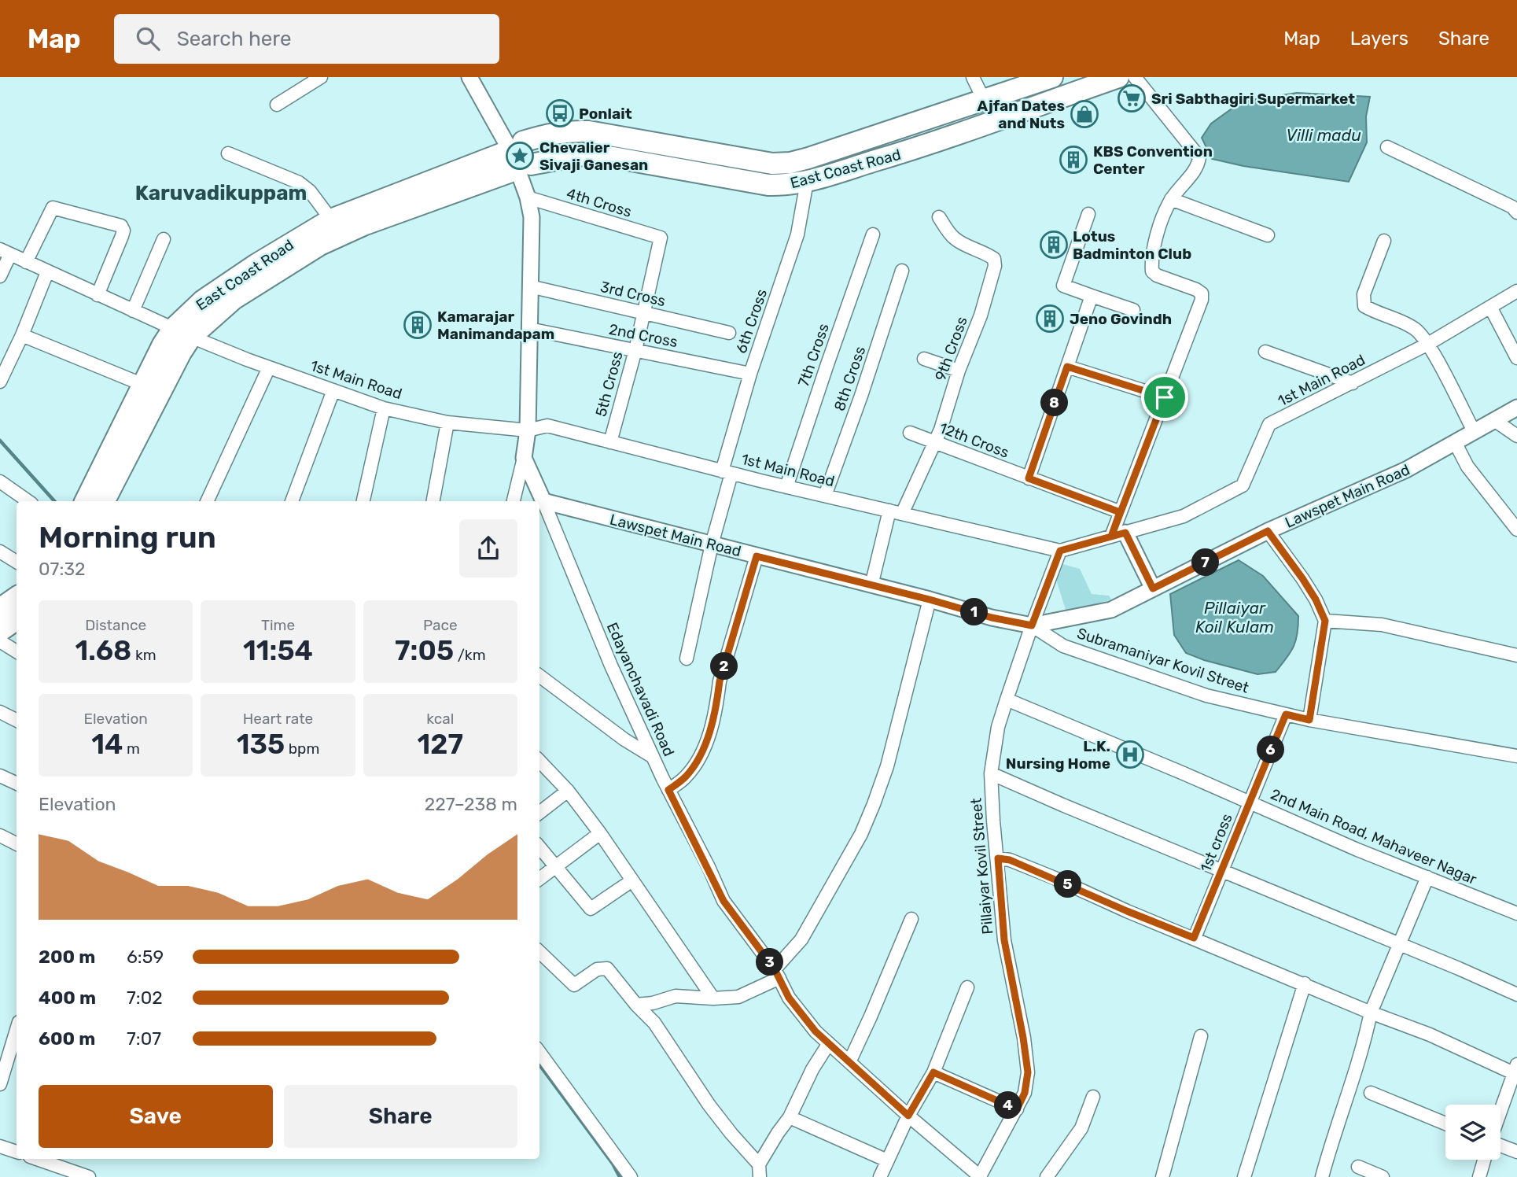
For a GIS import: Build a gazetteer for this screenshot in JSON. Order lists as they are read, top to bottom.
{
  "streets": {
    "highway": ["East Coast Road"],
    "street": [
      "4th Cross",
      "3rd Cross",
      "6th Cross",
      "2nd Cross",
      "9th Cross",
      "7th Cross",
      "8th Cross",
      "1st Main Road",
      "5th Cross",
      "12th Cross",
      "Lawspet Main Road",
      "Subramaniyar Kovil Street",
      "Edayanchavadi Road",
      "2nd Main Road, Mahaveer Nagar",
      "1st cross",
      "Pillaiyar Kovil Street"
    ]
  },
  "crossings": [
    ["East Coast Road", "6th Cross"],
    ["East Coast Road", "1st Main Road"],
    ["4th Cross", "5th Cross"],
    ["3rd Cross", "5th Cross"],
    ["6th Cross", "2nd Cross"],
    ["6th Cross", "1st Main Road"],
    ["6th Cross", "Lawspet Main Road"],
    ["2nd Cross", "5th Cross"],
    ["9th Cross", "1st Main Road"],
    ["9th Cross", "12th Cross"],
    ["9th Cross", "Lawspet Main Road"],
    ["7th Cross", "1st Main Road"],
    ["8th Cross", "1st Main Road"],
    ["1st Main Road", "5th Cross"],
    ["1st Main Road", "Pillaiyar Kovil Street"],
    ["Lawspet Main Road", "Subramaniyar Kovil Street"],
    ["Lawspet Main Road", "Edayanchavadi Road"],
    ["Lawspet Main Road", "Pillaiyar Kovil Street"],
    ["Subramaniyar Kovil Street", "1st cross"],
    ["Subramaniyar Kovil Street", "Pillaiyar Kovil Street"],
    ["Edayanchavadi Road", "Pillaiyar Kovil Street"],
    ["2nd Main Road, Mahaveer Nagar", "1st cross"],
    ["2nd Main Road, Mahaveer Nagar", "Pillaiyar Kovil Street"]
  ],
  "districts": ["Karuvadikuppam"],
  "water": ["Villi madu", "Pillaiyar Koil Kulam"],
  "places": {
    "supermarket": ["Sri Sabthagiri Supermarket"],
    "bus stop": ["Ponlait"],
    "shop": ["Ajfan Dates and Nuts"],
    "place": ["Chevalier Sivaji Ganesan"],
    "building": [
      "KBS Convention Center",
      "Lotus Badminton Club",
      "Jeno Govindh",
      "Kamarajar Manimandapam"
    ],
    "hospital": ["L.K. Nursing Home"]
  },
  "page": {
    "header": "Map",
    "search": "Search here",
    "nav": ["Map", "Layers", "Share"],
    "pins": [
      "8",
      "7",
      "1",
      "2",
      "6",
      "5",
      "3",
      "4"
    ],
    "heading": ["Morning run", "07:32"],
    "stats": [
      ["Distance", "1.68 km"],
      ["Time", "11:54"],
      ["Pace", "7:05 /km"],
      ["Elevation", "14 m"],
      ["Heart rate", "135 bpm"],
      ["kcal", "127"]
    ],
    "chart": ["Elevation", "227–238 m"],
    "list": [
      {
        "name": "200 m",
        "note": "6:59"
      },
      {
        "name": "400 m",
        "note": "7:02"
      },
      {
        "name": "600 m",
        "note": "7:07"
      }
    ],
    "buttons": ["Save", "Share"]
  }
}
